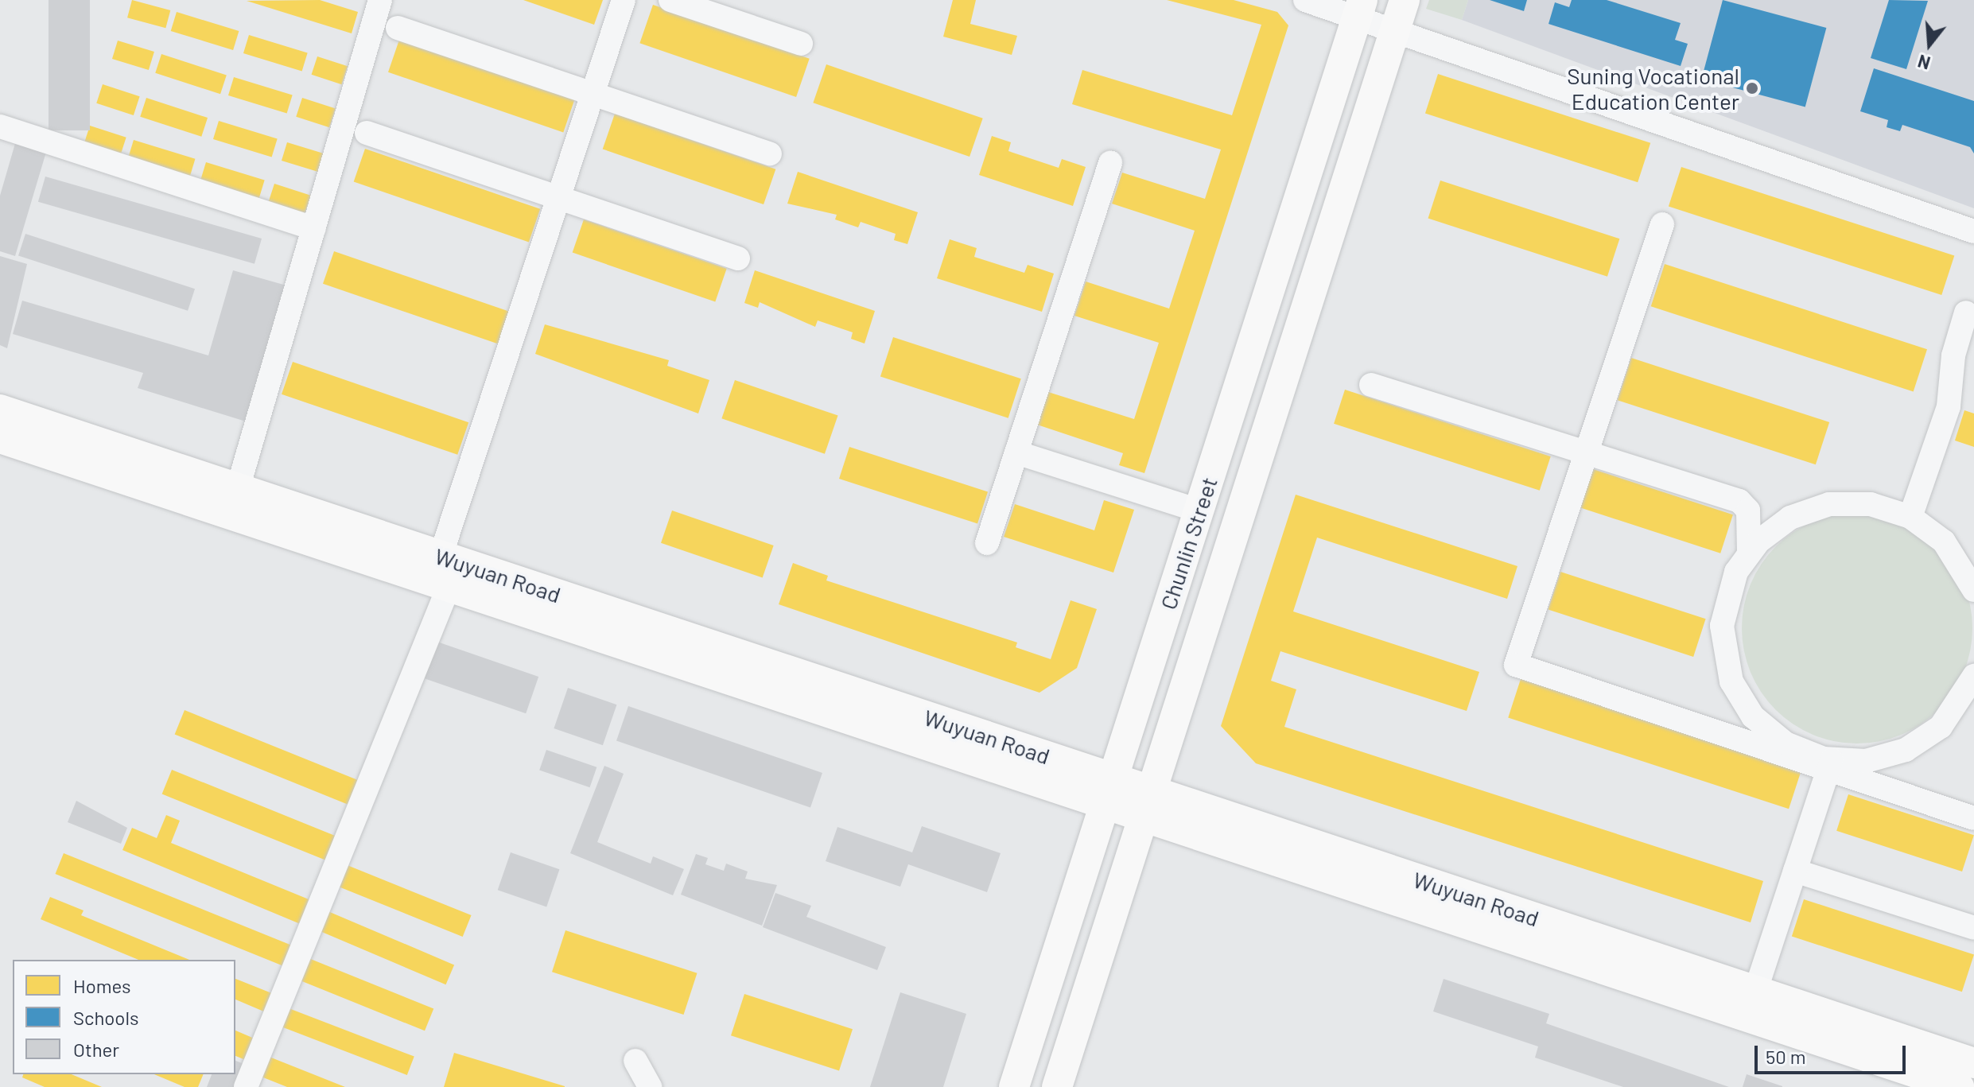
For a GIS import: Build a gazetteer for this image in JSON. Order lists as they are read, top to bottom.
{
  "streets": {
    "main road": ["Chunlin Street", "Wuyuan Road"]
  },
  "crossings": [
    ["Chunlin Street", "Wuyuan Road"]
  ],
  "places": ["Suning Vocational Education Center"],
  "legend": ["Homes", "Schools", "Other"],
  "scale_bar": "50 m",
  "north": "bottom"
}
